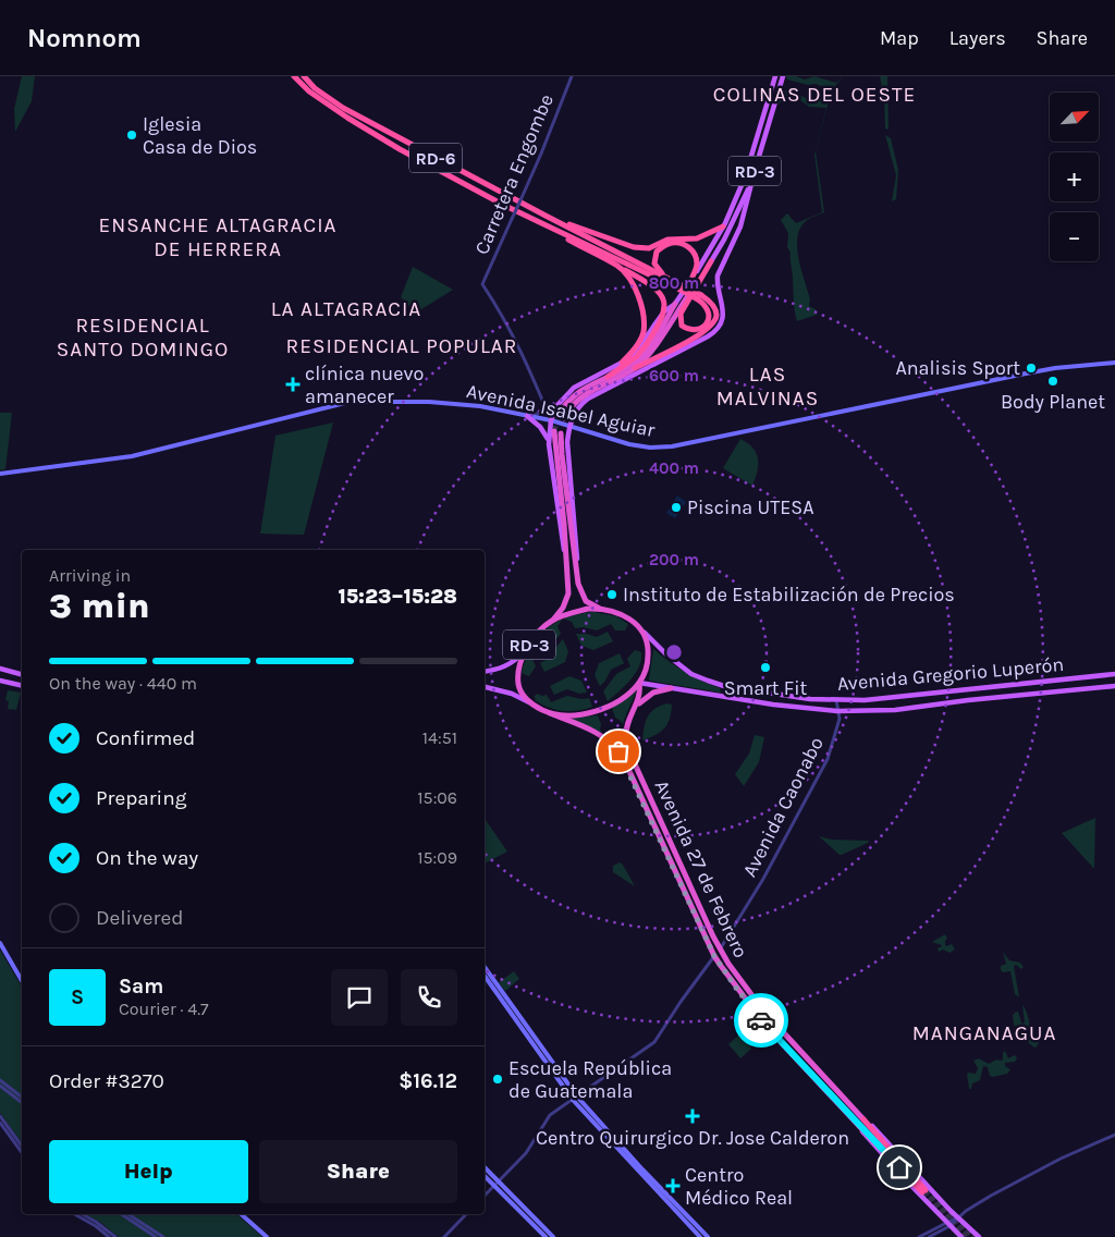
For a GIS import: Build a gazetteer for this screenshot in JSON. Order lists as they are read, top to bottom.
{
  "streets": {
    "highway": ["RD-6", "RD-3", "Avenida 27 de Febrero"],
    "main road": ["Avenida Isabel Aguiar", "Avenida Gregorio Luperón"],
    "street": ["Carretera Engombe", "Avenida Caonabo"]
  },
  "crossings": [
    ["RD-3", "Avenida Isabel Aguiar"],
    ["RD-3", "Avenida Gregorio Luperón"],
    ["RD-3", "Avenida 27 de Febrero"],
    ["Avenida Gregorio Luperón", "Avenida Caonabo"],
    ["Avenida Gregorio Luperón", "Avenida 27 de Febrero"],
    ["Avenida Caonabo", "Avenida 27 de Febrero"]
  ],
  "districts": [
    "COLINAS DEL OESTE",
    "ENSANCHE ALTAGRACIA DE HERRERA",
    "LA ALTAGRACIA",
    "RESIDENCIAL SANTO DOMINGO",
    "RESIDENCIAL POPULAR",
    "LAS MALVINAS",
    "MANGANAGUA"
  ],
  "places": {
    "other": [
      "Iglesia Casa de Dios",
      "Analisis Sport",
      "Body Planet",
      "Piscina UTESA",
      "Instituto de Estabilización de Precios",
      "Smart Fit",
      "Escuela República de Guatemala"
    ],
    "health": ["clínica nuevo amanecer", "Centro Quirurgico Dr. Jose Calderon", "Centro Médico Real"]
  },
  "north": "top right",
  "page": {
    "header": "Nomnom",
    "nav": ["Map", "Layers", "Share"],
    "map_buttons": ["+", "−"],
    "heading": ["3 min", "Arriving in", "15:23–15:28"],
    "panel": [
      "Sam",
      "Courier · 4.7",
      "Order #3270",
      "$16.12"
    ],
    "bar": "On the way · 440 m",
    "list": [
      ["Confirmed", "14:51"],
      ["Preparing", "15:06"],
      ["On the way", "15:09"],
      "Delivered"
    ],
    "round": "S",
    "buttons": ["Help", "Share"]
  },
  "rings": [
    "800 m",
    "600 m",
    "400 m",
    "200 m"
  ]
}
